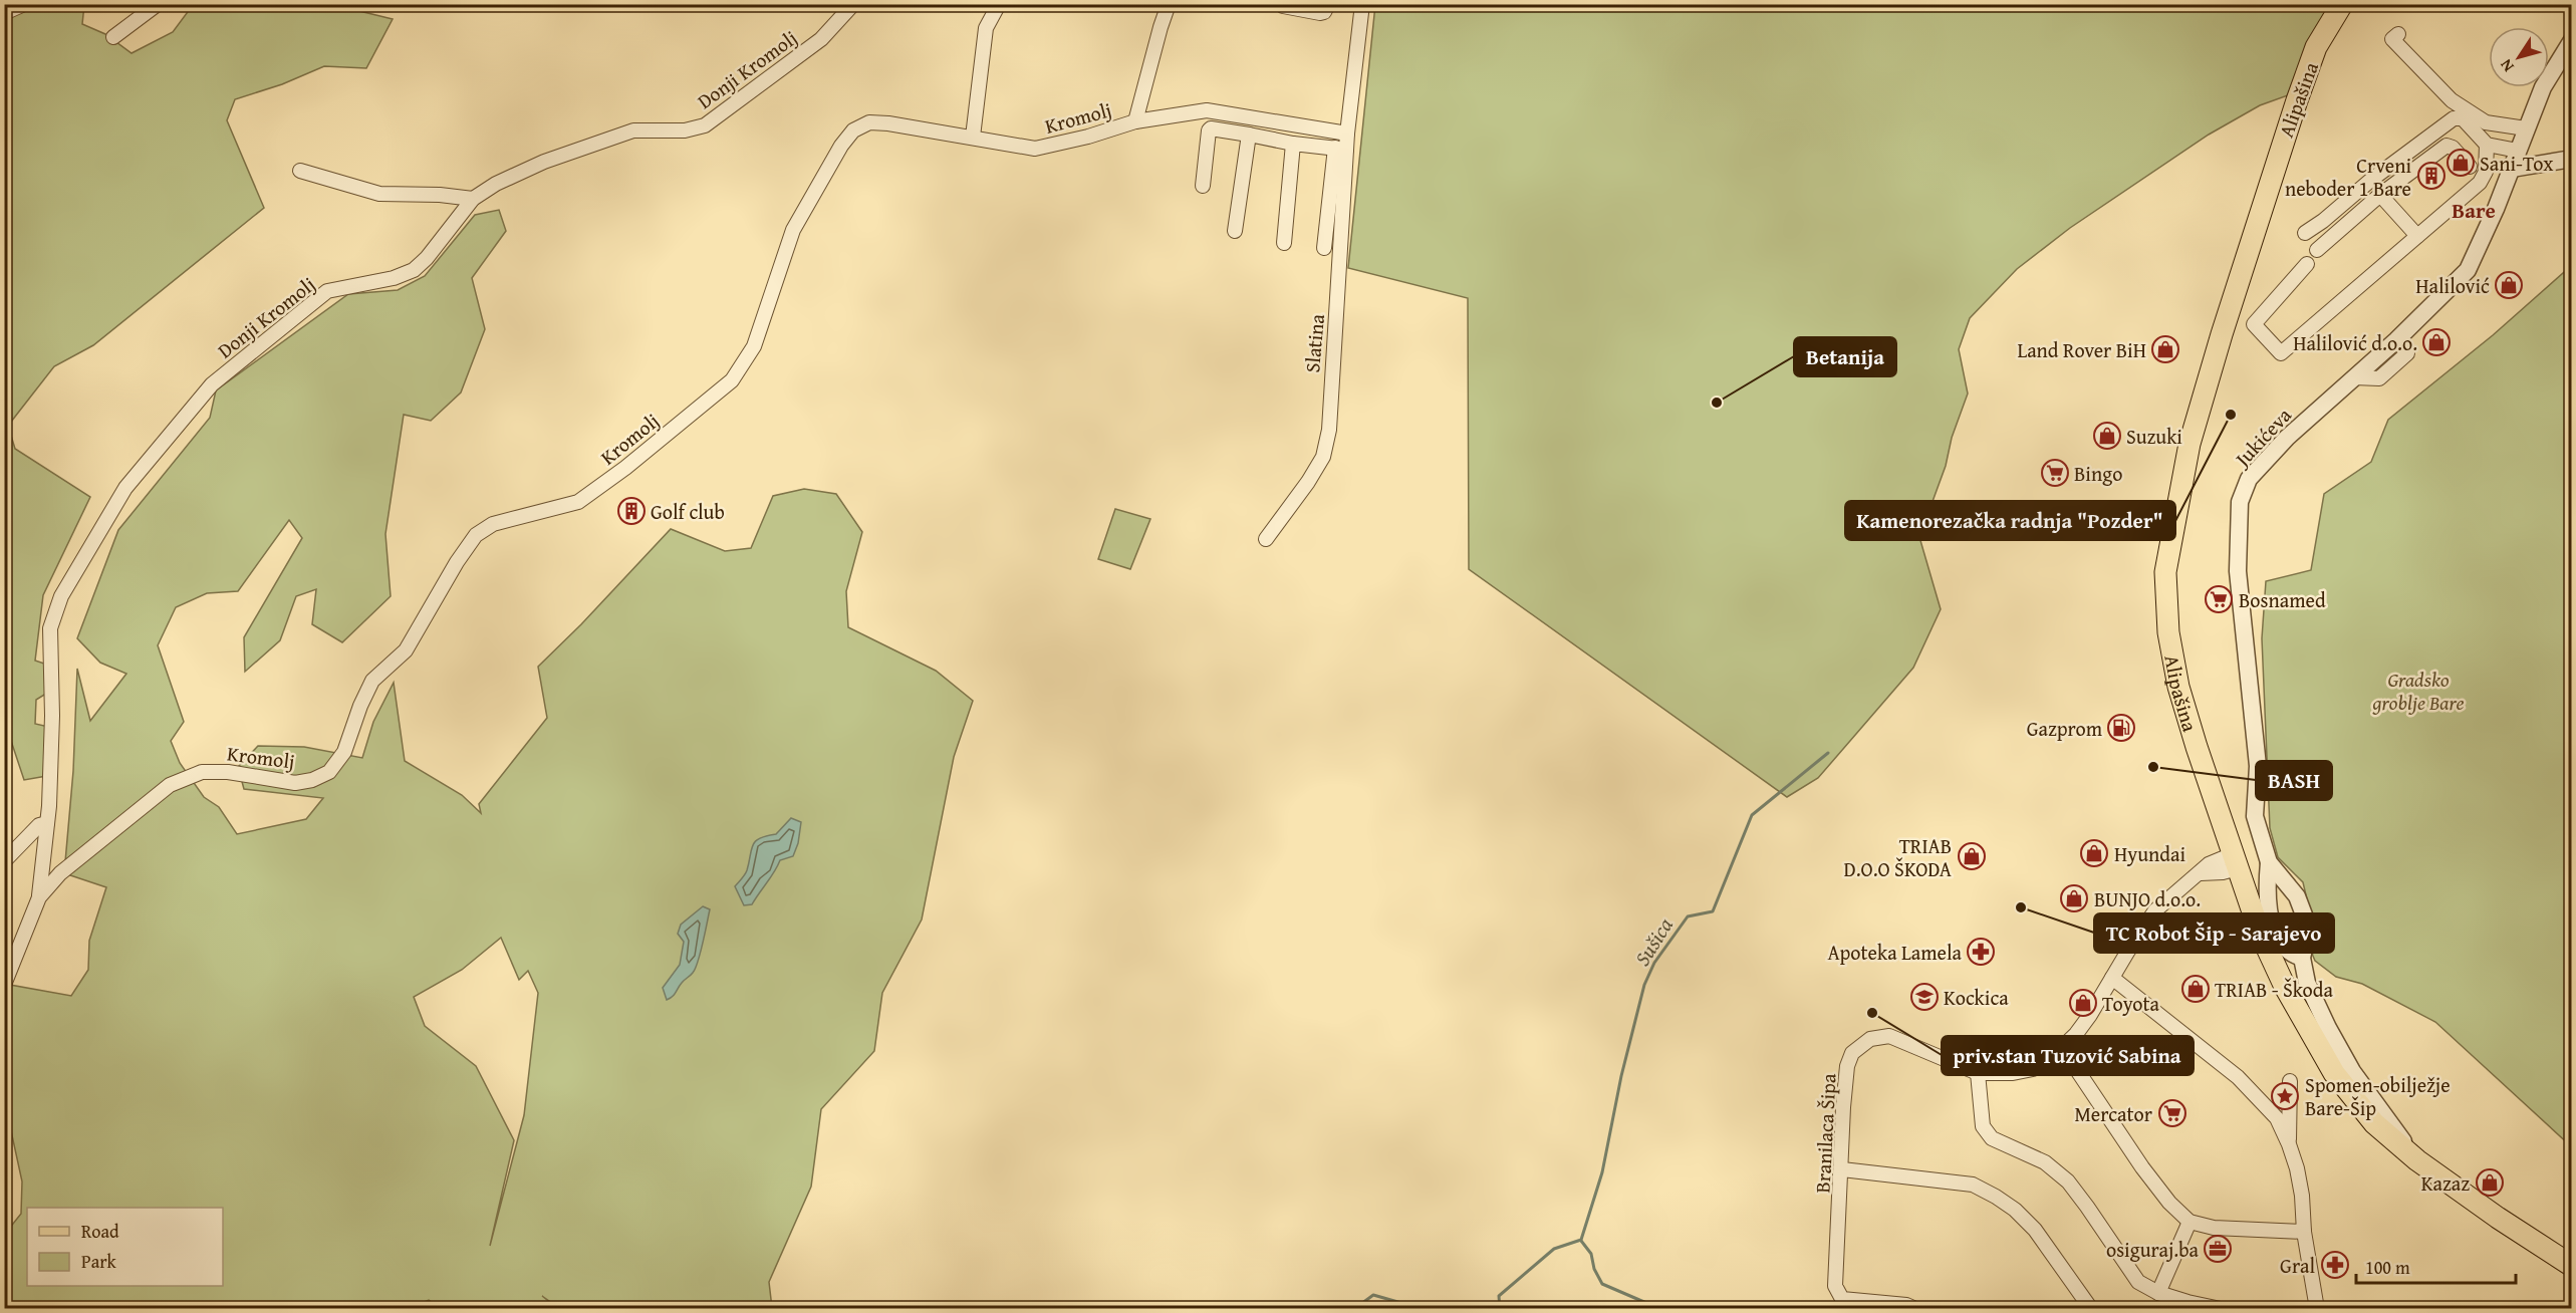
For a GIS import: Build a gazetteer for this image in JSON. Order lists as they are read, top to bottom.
{
  "streets": {
    "main road": ["Alipašina"],
    "street": [
      "Donji Kromolj",
      "Kromolj",
      "Slatina",
      "Jukićeva",
      "Branilaca Šipa"
    ]
  },
  "crossings": [
    ["Donji Kromolj", "Kromolj"],
    ["Alipašina", "Jukićeva"],
    ["Alipašina", "Branilaca Šipa"],
    ["Kromolj", "Slatina"]
  ],
  "districts": ["Bare"],
  "water": ["Sušica"],
  "parks": ["Gradsko groblje Bare"],
  "places": {
    "shop": [
      "Sani-Tox",
      "Halilović",
      "Halilović d.o.o.",
      "Land Rover BiH",
      "Suzuki",
      "Hyundai",
      "TRIAB D.O.O ŠKODA",
      "BUNJO d.o.o.",
      "TRIAB - Škoda",
      "Toyota",
      "Kazaz"
    ],
    "building": ["Crveni neboder 1 Bare", "Golf club"],
    "other": [
      "Betanija",
      "Kamenorezačka radnja \"Pozder\"",
      "BASH",
      "TC Robot Šip - Sarajevo",
      "priv.stan Tuzović Sabina"
    ],
    "supermarket": ["Bingo", "Bosnamed", "Mercator"],
    "fuel station": ["Gazprom"],
    "pharmacy": ["Apoteka Lamela", "Gral"],
    "school or university": ["Kockica"],
    "place": ["Spomen-obilježje Bare-Šip"],
    "office": ["osiguraj.ba"]
  },
  "legend": ["Road", "Park"],
  "scale_bar": "100 m",
  "north": "bottom left"
}
